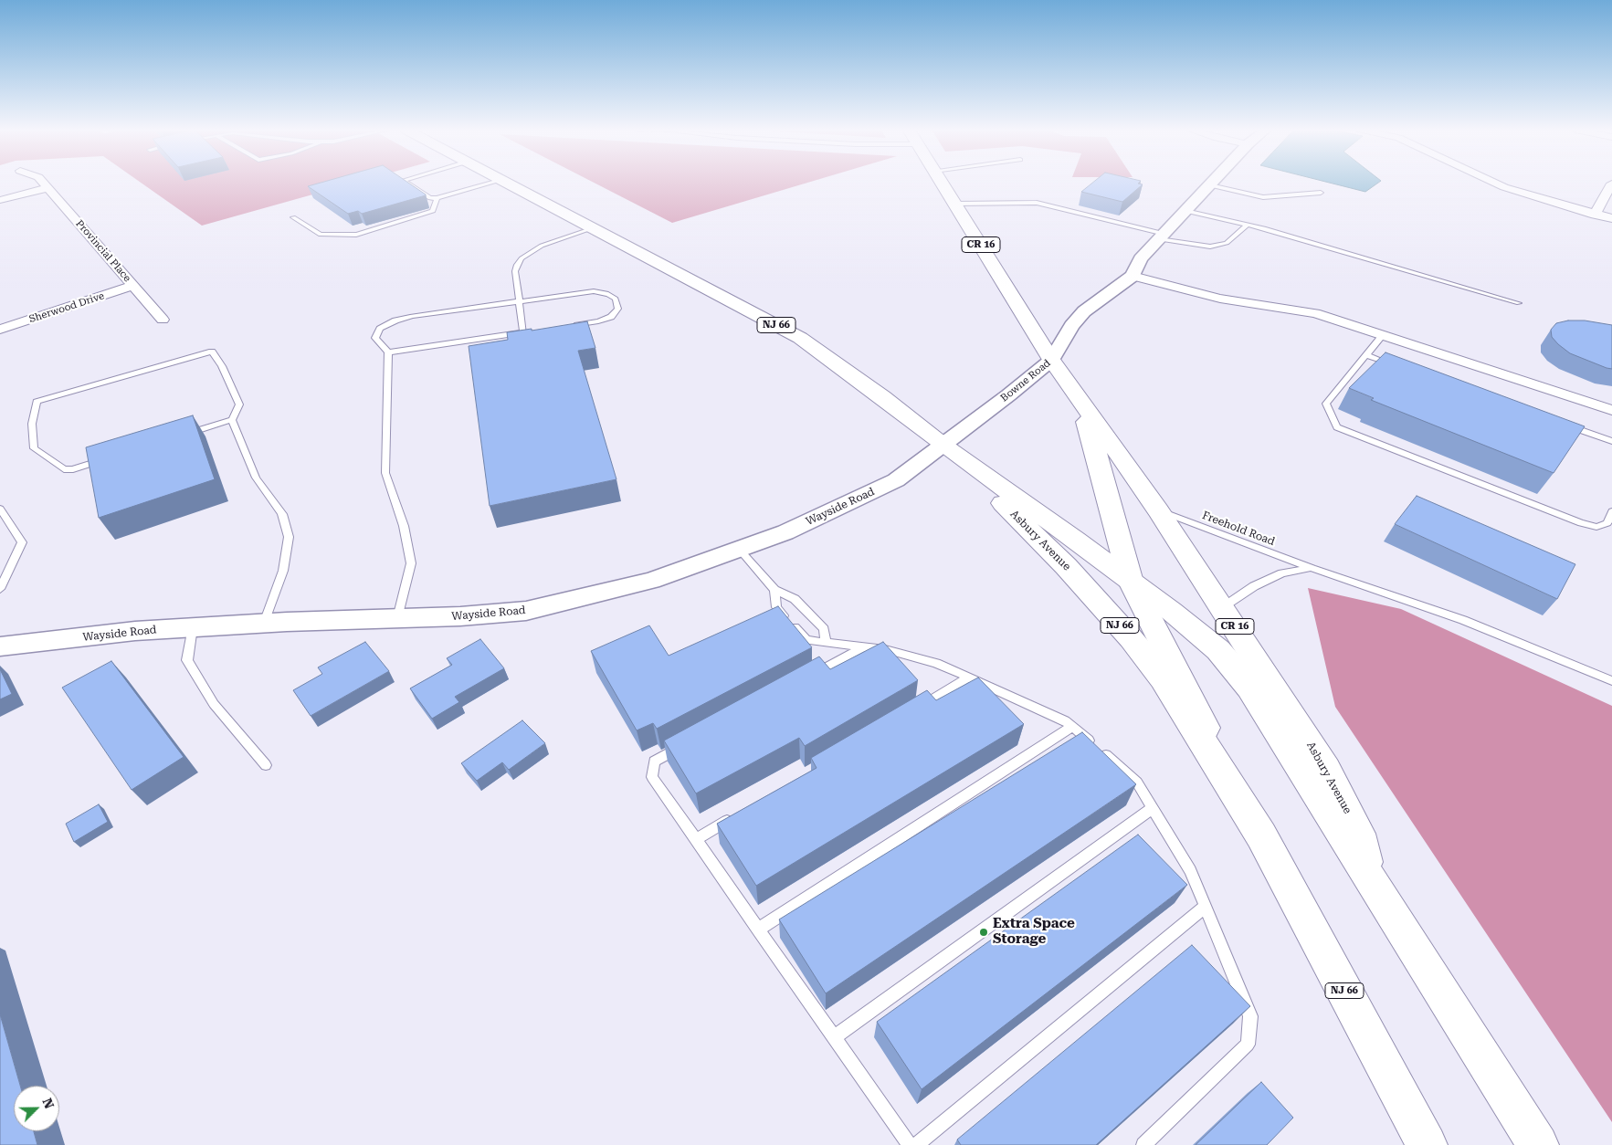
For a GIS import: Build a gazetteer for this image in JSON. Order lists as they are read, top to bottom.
{
  "streets": {
    "main road": ["CR 16", "NJ 66", "Asbury Avenue"],
    "street": [
      "Provincial Place",
      "Sherwood Drive",
      "Bowne Road",
      "Wayside Road"
    ],
    "lane": ["Freehold Road"]
  },
  "crossings": [
    ["Provincial Place", "Sherwood Drive"],
    ["NJ 66", "Bowne Road"],
    ["NJ 66", "Wayside Road"],
    ["NJ 66", "Asbury Avenue"],
    ["Bowne Road", "Wayside Road"],
    ["Bowne Road", "Asbury Avenue"],
    ["Wayside Road", "Asbury Avenue"],
    ["Freehold Road", "Asbury Avenue"]
  ],
  "places": ["Extra Space Storage"],
  "north": "top right"
}
